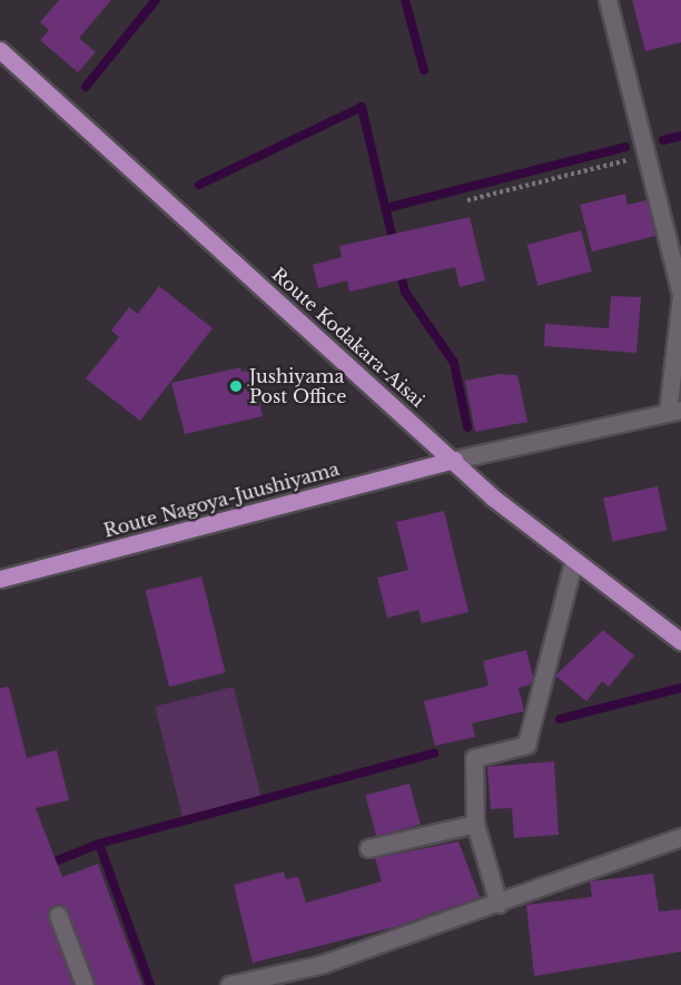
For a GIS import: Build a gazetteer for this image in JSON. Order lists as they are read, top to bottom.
{
  "streets": {
    "main road": ["Route Kodakara-Aisai", "Route Nagoya-Juushiyama"]
  },
  "crossings": [
    ["Route Kodakara-Aisai", "Route Nagoya-Juushiyama"]
  ],
  "places": ["Jushiyama Post Office"]
}
